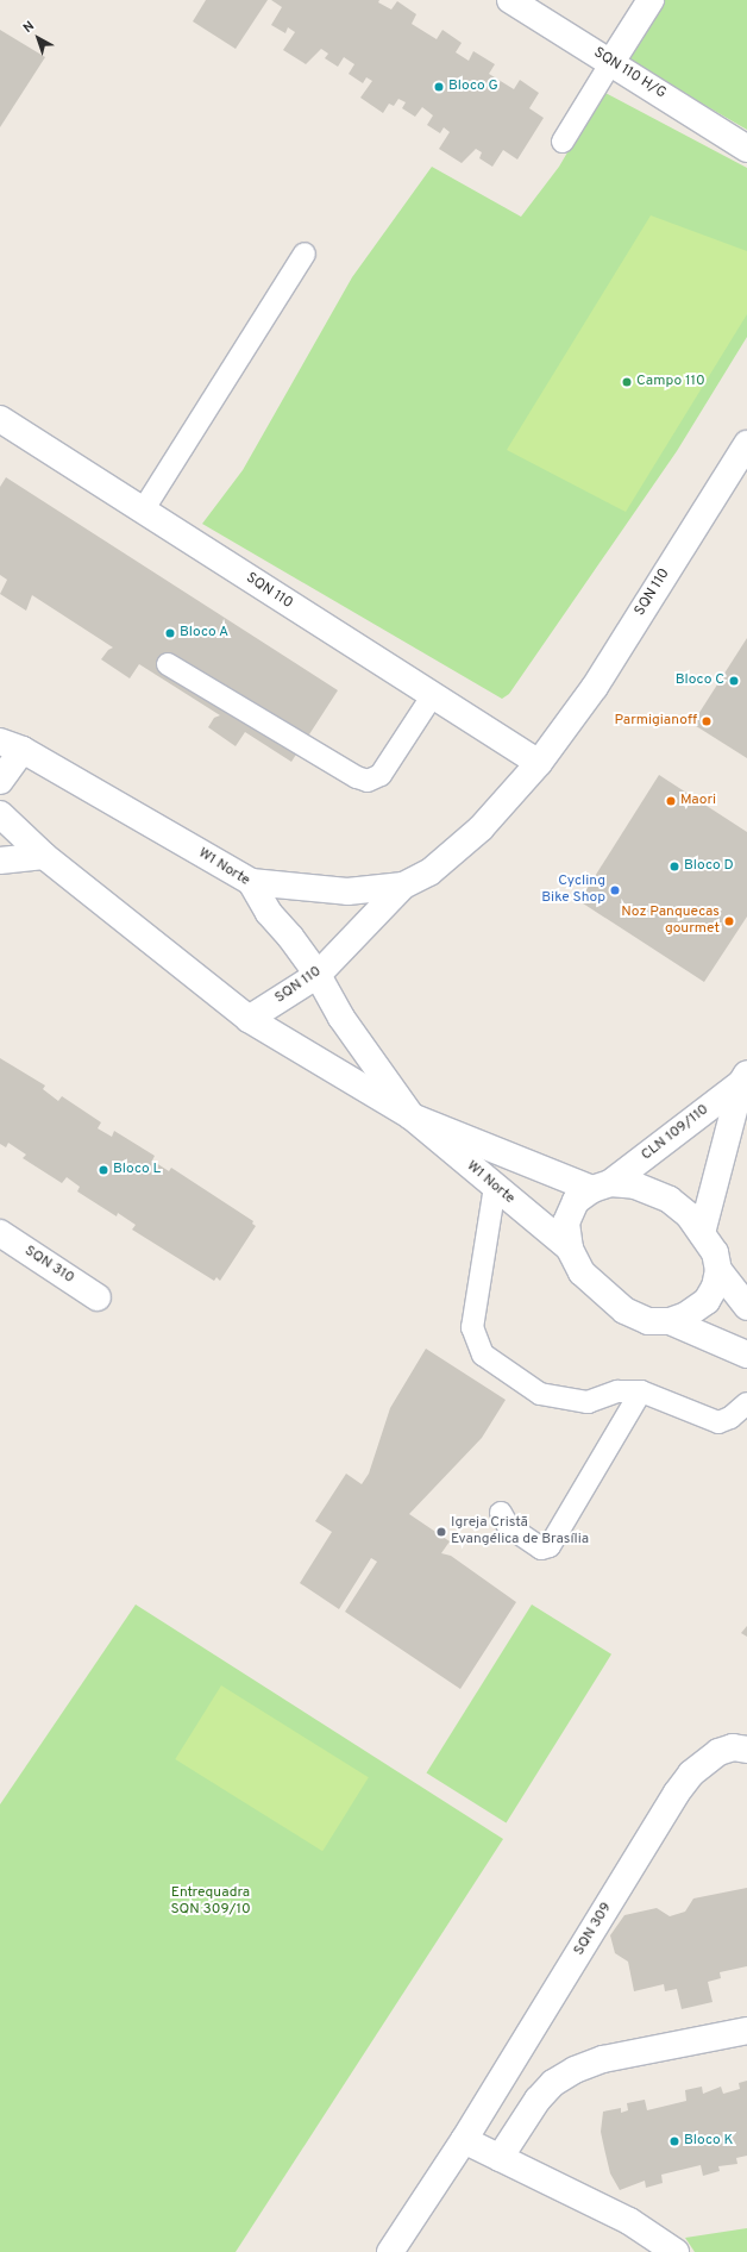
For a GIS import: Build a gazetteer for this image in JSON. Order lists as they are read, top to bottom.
{
  "streets": {
    "street": [
      "SQN 110 H/G",
      "SQN 110",
      "W1 Norte",
      "CLN 109/110",
      "SQN 310",
      "SQN 309"
    ]
  },
  "crossings": [
    ["SQN 110", "W1 Norte"],
    ["W1 Norte", "CLN 109/110"]
  ],
  "parks": ["Entrequadra SQN 309/10"],
  "places": [
    "Bloco G",
    "Campo 110",
    "Bloco A",
    "Bloco C",
    "Parmigianoff",
    "Maori",
    "Bloco D",
    "Cycling Bike Shop",
    "Noz Panquecas gourmet",
    "Bloco L",
    "Igreja Cristã Evangélica de Brasília",
    "Bloco K"
  ],
  "north": "top left"
}
